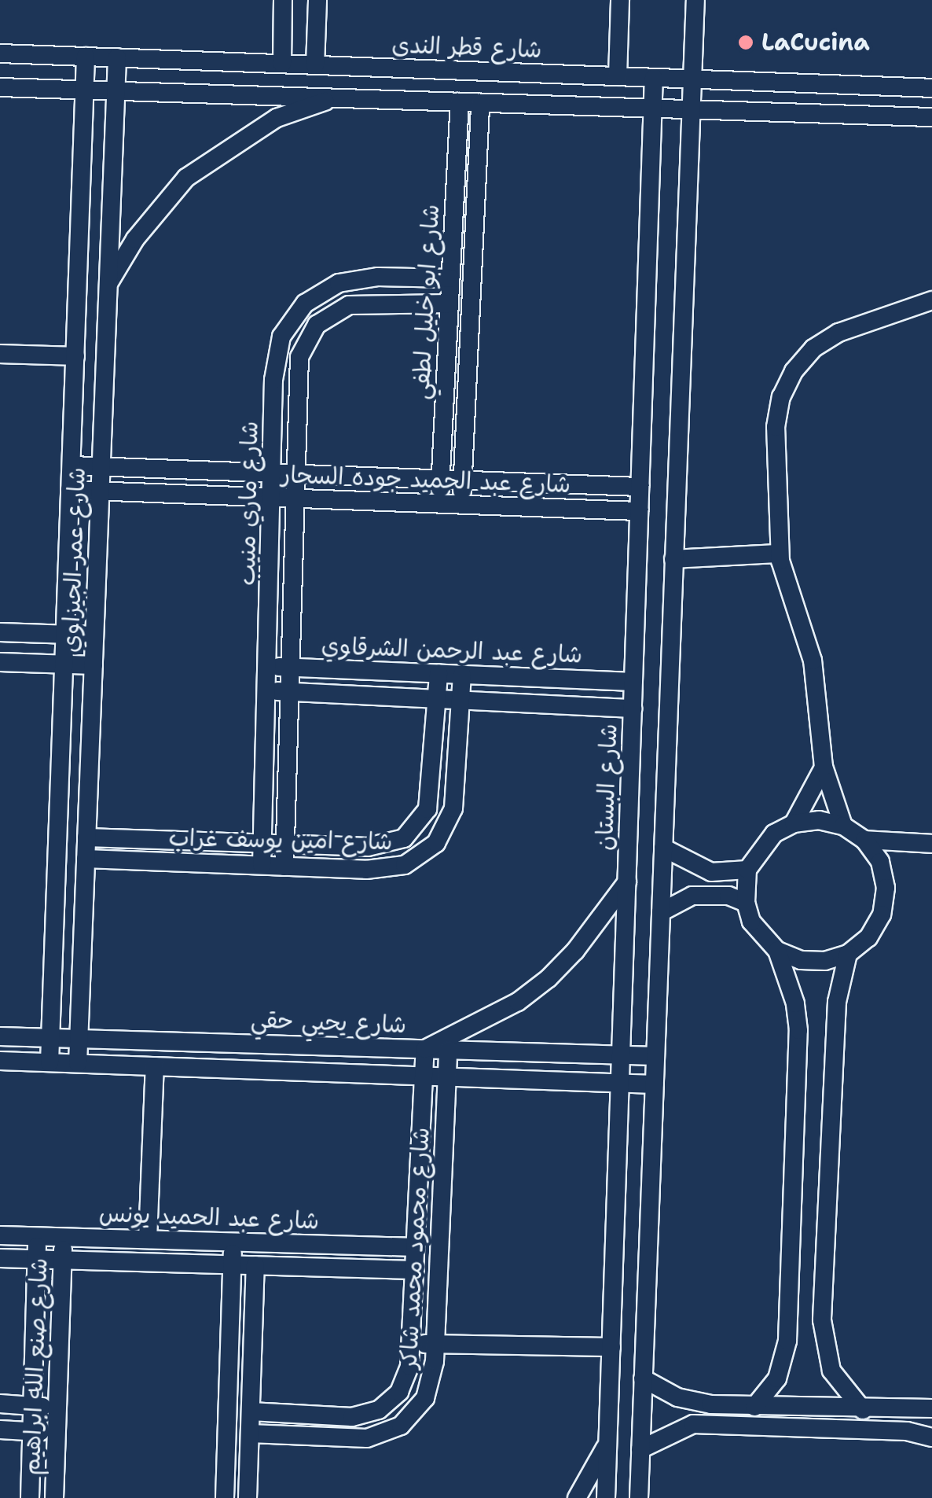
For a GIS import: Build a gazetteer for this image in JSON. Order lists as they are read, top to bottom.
{
  "streets": {
    "street": [
      "شارع قطر الندى",
      "شارع ابو خليل لطفي",
      "شارع عبد الحميد جوده السحار",
      "شارع ماري منيب",
      "شارع عمر الجيزاوي",
      "شارع عبد الرحمن الشرقاوي",
      "شارع البستان",
      "شارع امين يوسف غراب",
      "شارع يحيي حقي",
      "شارع عبد الحميد يونس",
      "شارع محمود محمد شاكر",
      "شارع صنع الله ابراهيم"
    ]
  },
  "crossings": [
    ["شارع قطر الندى", "شارع عمر الجيزاوي"],
    ["شارع قطر الندى", "شارع البستان"],
    ["شارع ابو خليل لطفي", "شارع عبد الحميد جوده السحار"],
    ["شارع ابو خليل لطفي", "شارع ماري منيب"],
    ["شارع عبد الحميد جوده السحار", "شارع ماري منيب"],
    ["شارع عبد الحميد جوده السحار", "شارع عمر الجيزاوي"],
    ["شارع عبد الحميد جوده السحار", "شارع البستان"],
    ["شارع ماري منيب", "شارع عبد الرحمن الشرقاوي"],
    ["شارع ماري منيب", "شارع امين يوسف غراب"],
    ["شارع عمر الجيزاوي", "شارع امين يوسف غراب"],
    ["شارع عمر الجيزاوي", "شارع يحيي حقي"],
    ["شارع عبد الرحمن الشرقاوي", "شارع البستان"],
    ["شارع عبد الرحمن الشرقاوي", "شارع امين يوسف غراب"],
    ["شارع البستان", "شارع يحيي حقي"],
    ["شارع يحيي حقي", "شارع محمود محمد شاكر"],
    ["شارع عبد الحميد يونس", "شارع محمود محمد شاكر"],
    ["شارع عبد الحميد يونس", "شارع صنع الله ابراهيم"]
  ],
  "places": ["LaCucina"]
}
